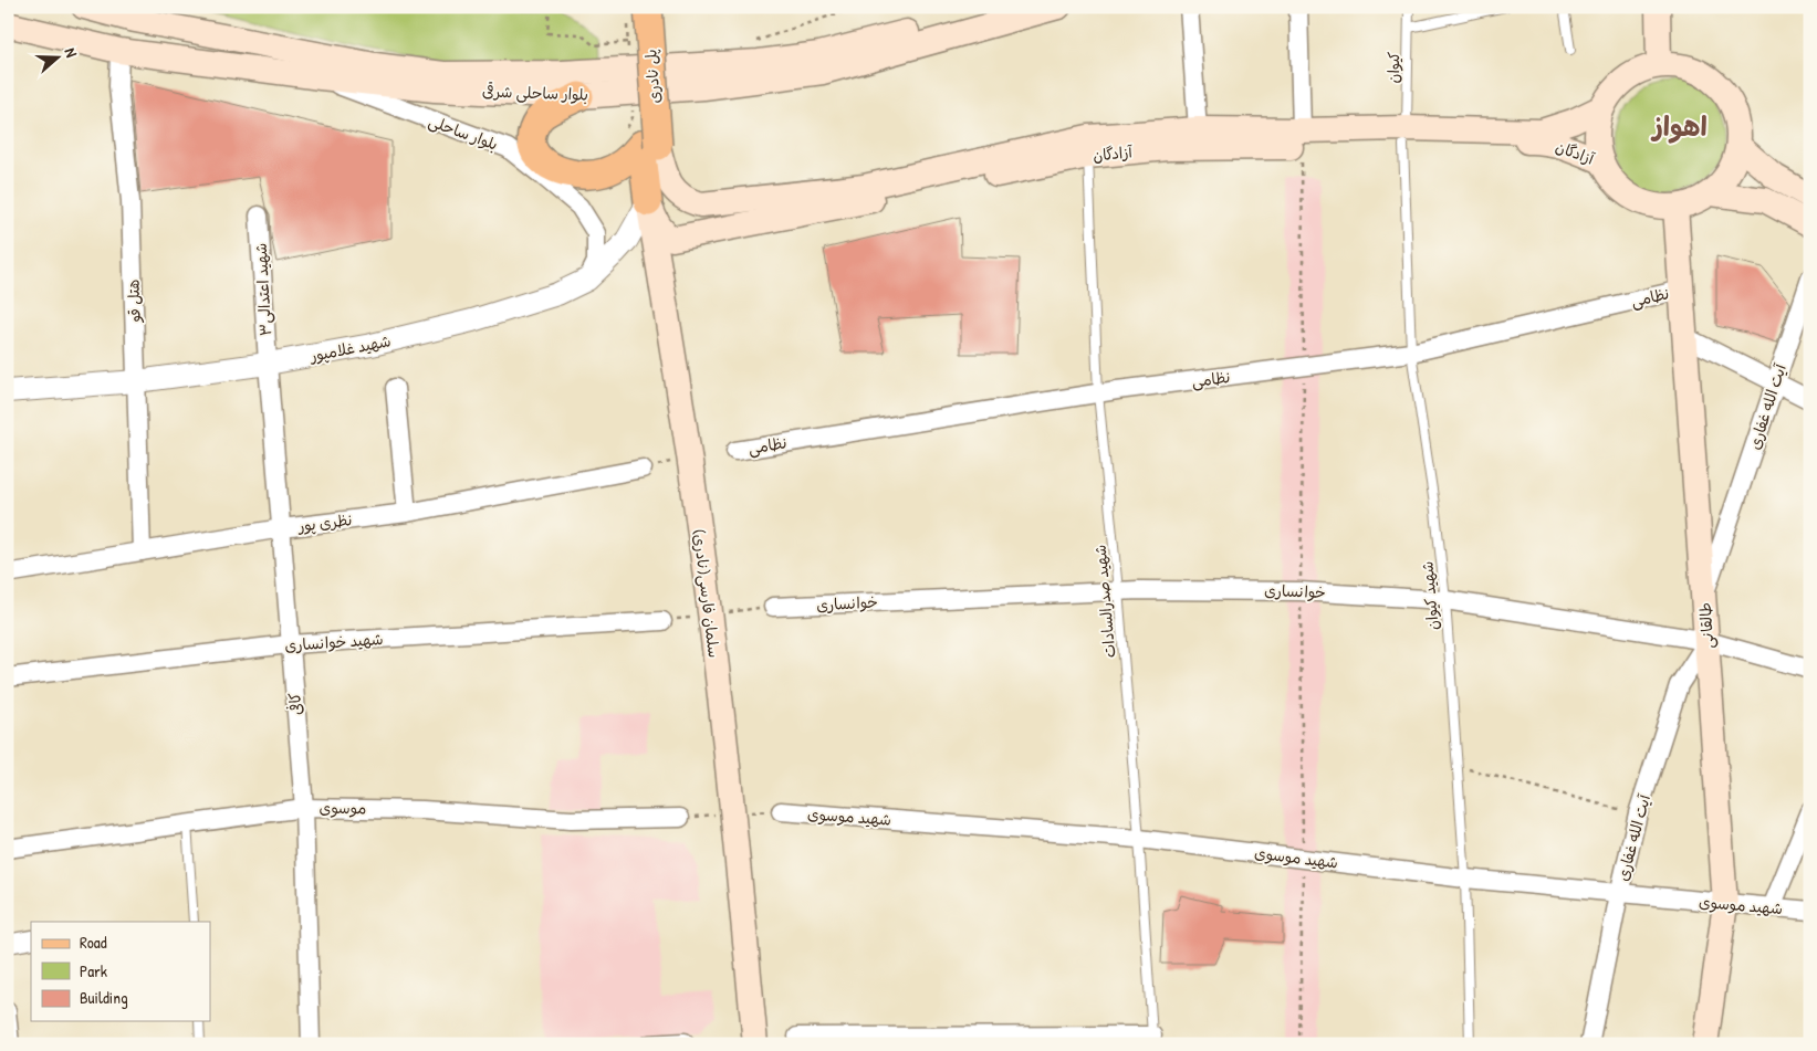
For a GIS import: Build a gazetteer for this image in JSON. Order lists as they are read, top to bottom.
{
  "streets": {
    "main road": [
      "پل نادری",
      "بلوار ساحلی شرقی",
      "آزادگان",
      "سلمان فارسی(نادری)",
      "طالقانی"
    ],
    "street": [
      "بلوار ساحلی",
      "شهید اعتدالی۳",
      "نظامی",
      "هتل قو",
      "شهید غلامپور",
      "آیت الله غفاری",
      "نظری پور",
      "خوانساری",
      "شهید خوانساری",
      "کافی",
      "موسوی",
      "شهید موسوی"
    ],
    "lane": ["کیوان", "شهید کیوان", "شهید صدرالسادات"]
  },
  "crossings": [
    ["کیوان", "آزادگان"],
    ["کیوان", "شهید کیوان"],
    ["پل نادری", "آزادگان"],
    ["پل نادری", "سلمان فارسی(نادری)"],
    ["بلوار ساحلی شرقی", "بلوار ساحلی"],
    ["بلوار ساحلی شرقی", "هتل قو"],
    ["بلوار ساحلی", "شهید غلامپور"],
    ["آزادگان", "شهید غلامپور"],
    ["آزادگان", "سلمان فارسی(نادری)"],
    ["آزادگان", "شهید کیوان"],
    ["آزادگان", "شهید صدرالسادات"],
    ["آزادگان", "طالقانی"],
    ["شهید اعتدالی۳", "شهید غلامپور"],
    ["شهید اعتدالی۳", "کافی"],
    ["نظامی", "شهید کیوان"],
    ["نظامی", "شهید صدرالسادات"],
    ["نظامی", "طالقانی"],
    ["هتل قو", "شهید غلامپور"],
    ["هتل قو", "نظری پور"],
    ["شهید غلامپور", "سلمان فارسی(نادری)"],
    ["شهید غلامپور", "کافی"],
    ["آیت الله غفاری", "خوانساری"],
    ["آیت الله غفاری", "طالقانی"],
    ["آیت الله غفاری", "شهید موسوی"],
    ["نظری پور", "کافی"],
    ["خوانساری", "شهید کیوان"],
    ["خوانساری", "شهید صدرالسادات"],
    ["خوانساری", "طالقانی"],
    ["شهید کیوان", "شهید موسوی"],
    ["شهید صدرالسادات", "شهید موسوی"],
    ["طالقانی", "شهید موسوی"],
    ["شهید خوانساری", "کافی"],
    ["کافی", "موسوی"]
  ],
  "districts": ["اهواز"],
  "legend": ["Road", "Park", "Building"],
  "north": "right"
}
